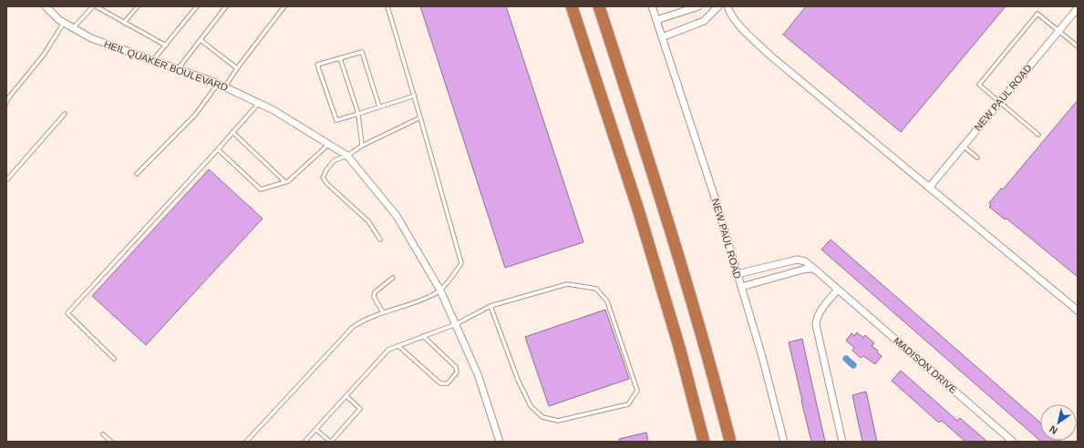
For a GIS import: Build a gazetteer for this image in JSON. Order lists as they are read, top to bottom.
{
  "streets": {
    "street": ["HEIL QUAKER BOULEVARD", "NEW PAUL ROAD", "MADISON DRIVE"]
  },
  "crossings": [
    ["NEW PAUL ROAD", "MADISON DRIVE"]
  ],
  "north": "bottom left"
}
